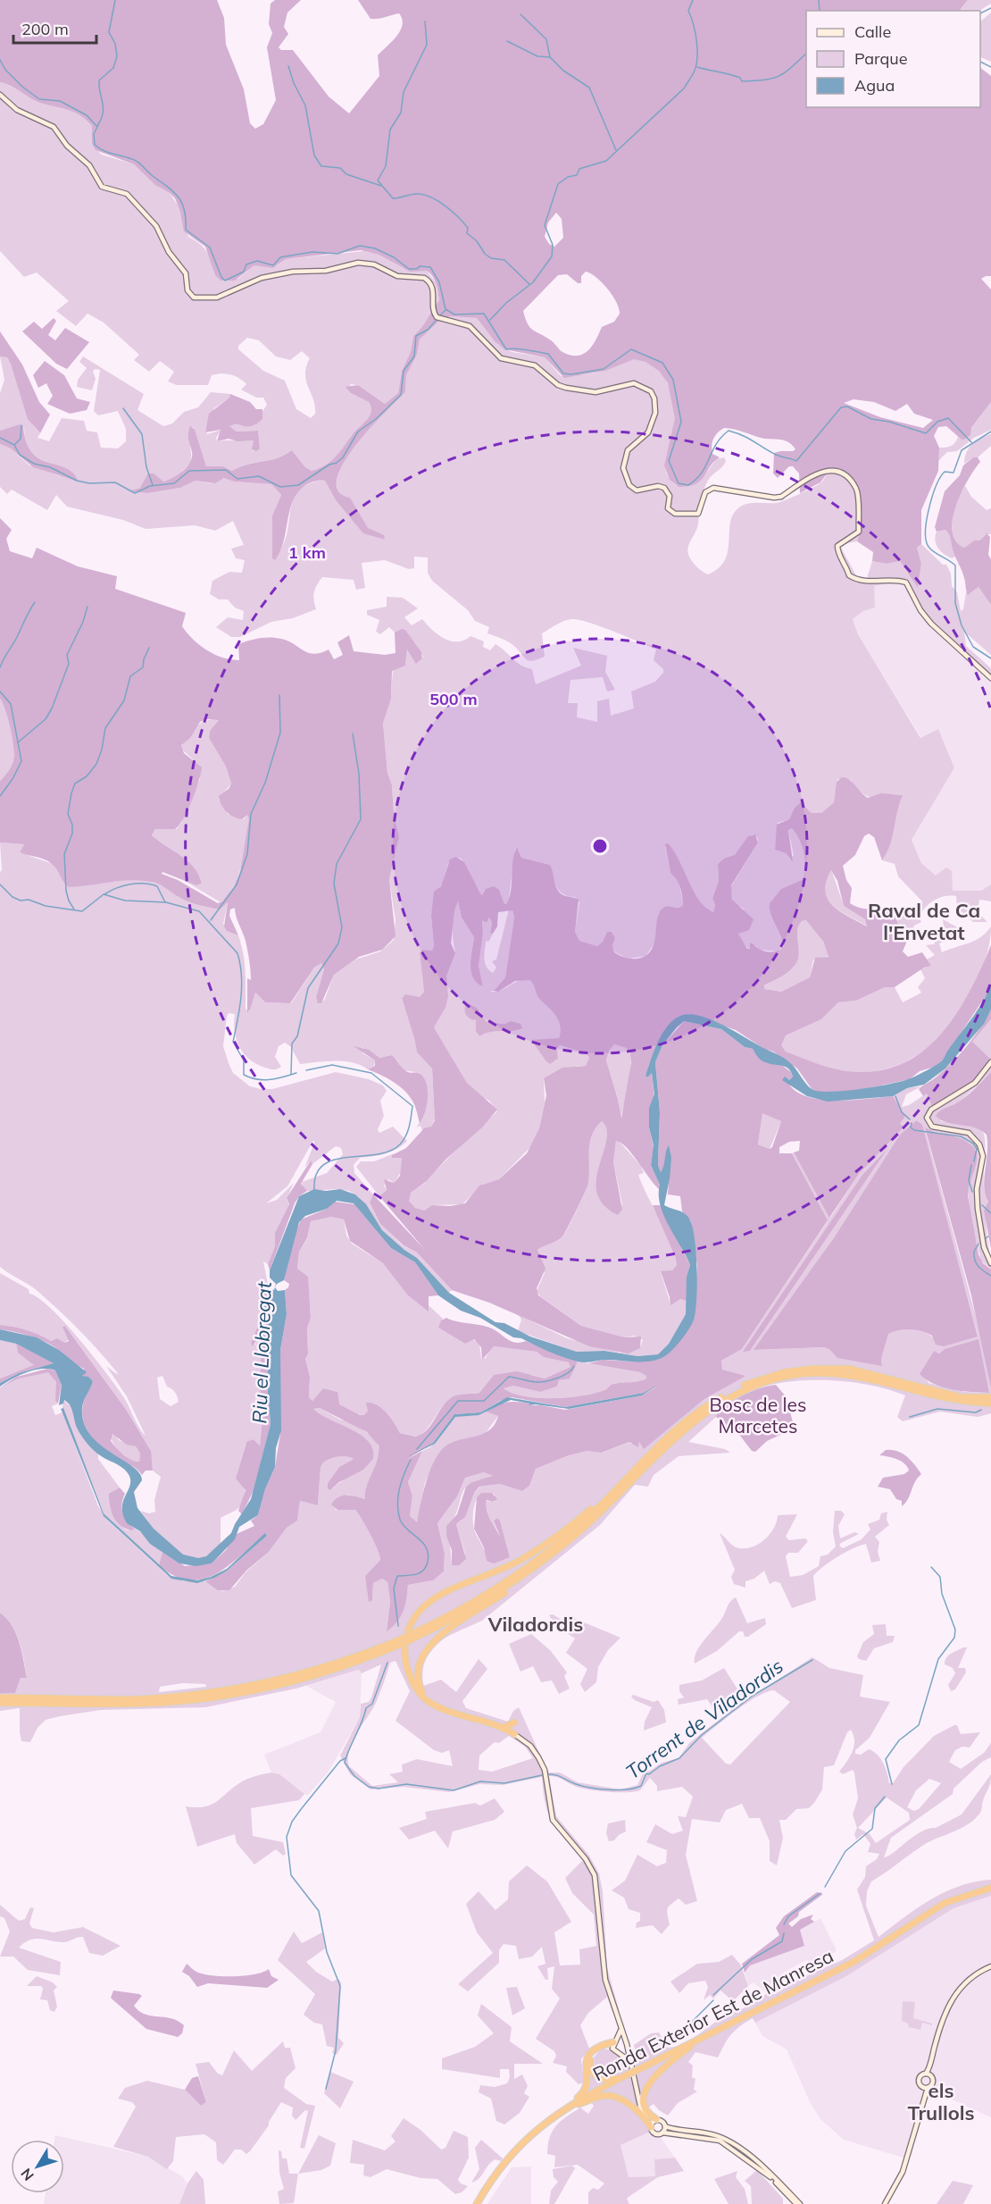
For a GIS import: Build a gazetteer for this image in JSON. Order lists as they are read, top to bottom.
{
  "streets": {
    "highway": ["Ronda Exterior Est de Manresa"]
  },
  "districts": ["Raval de Ca l'Envetat", "Viladordis", "els Trullols"],
  "water": ["Riu el Llobregat", "Torrent de Viladordis"],
  "parks": ["Bosc de les Marcetes"],
  "legend": ["Calle", "Parque", "Agua"],
  "scale_bar": "200 m",
  "north": "bottom left",
  "rings": ["1 km", "500 m"]
}
